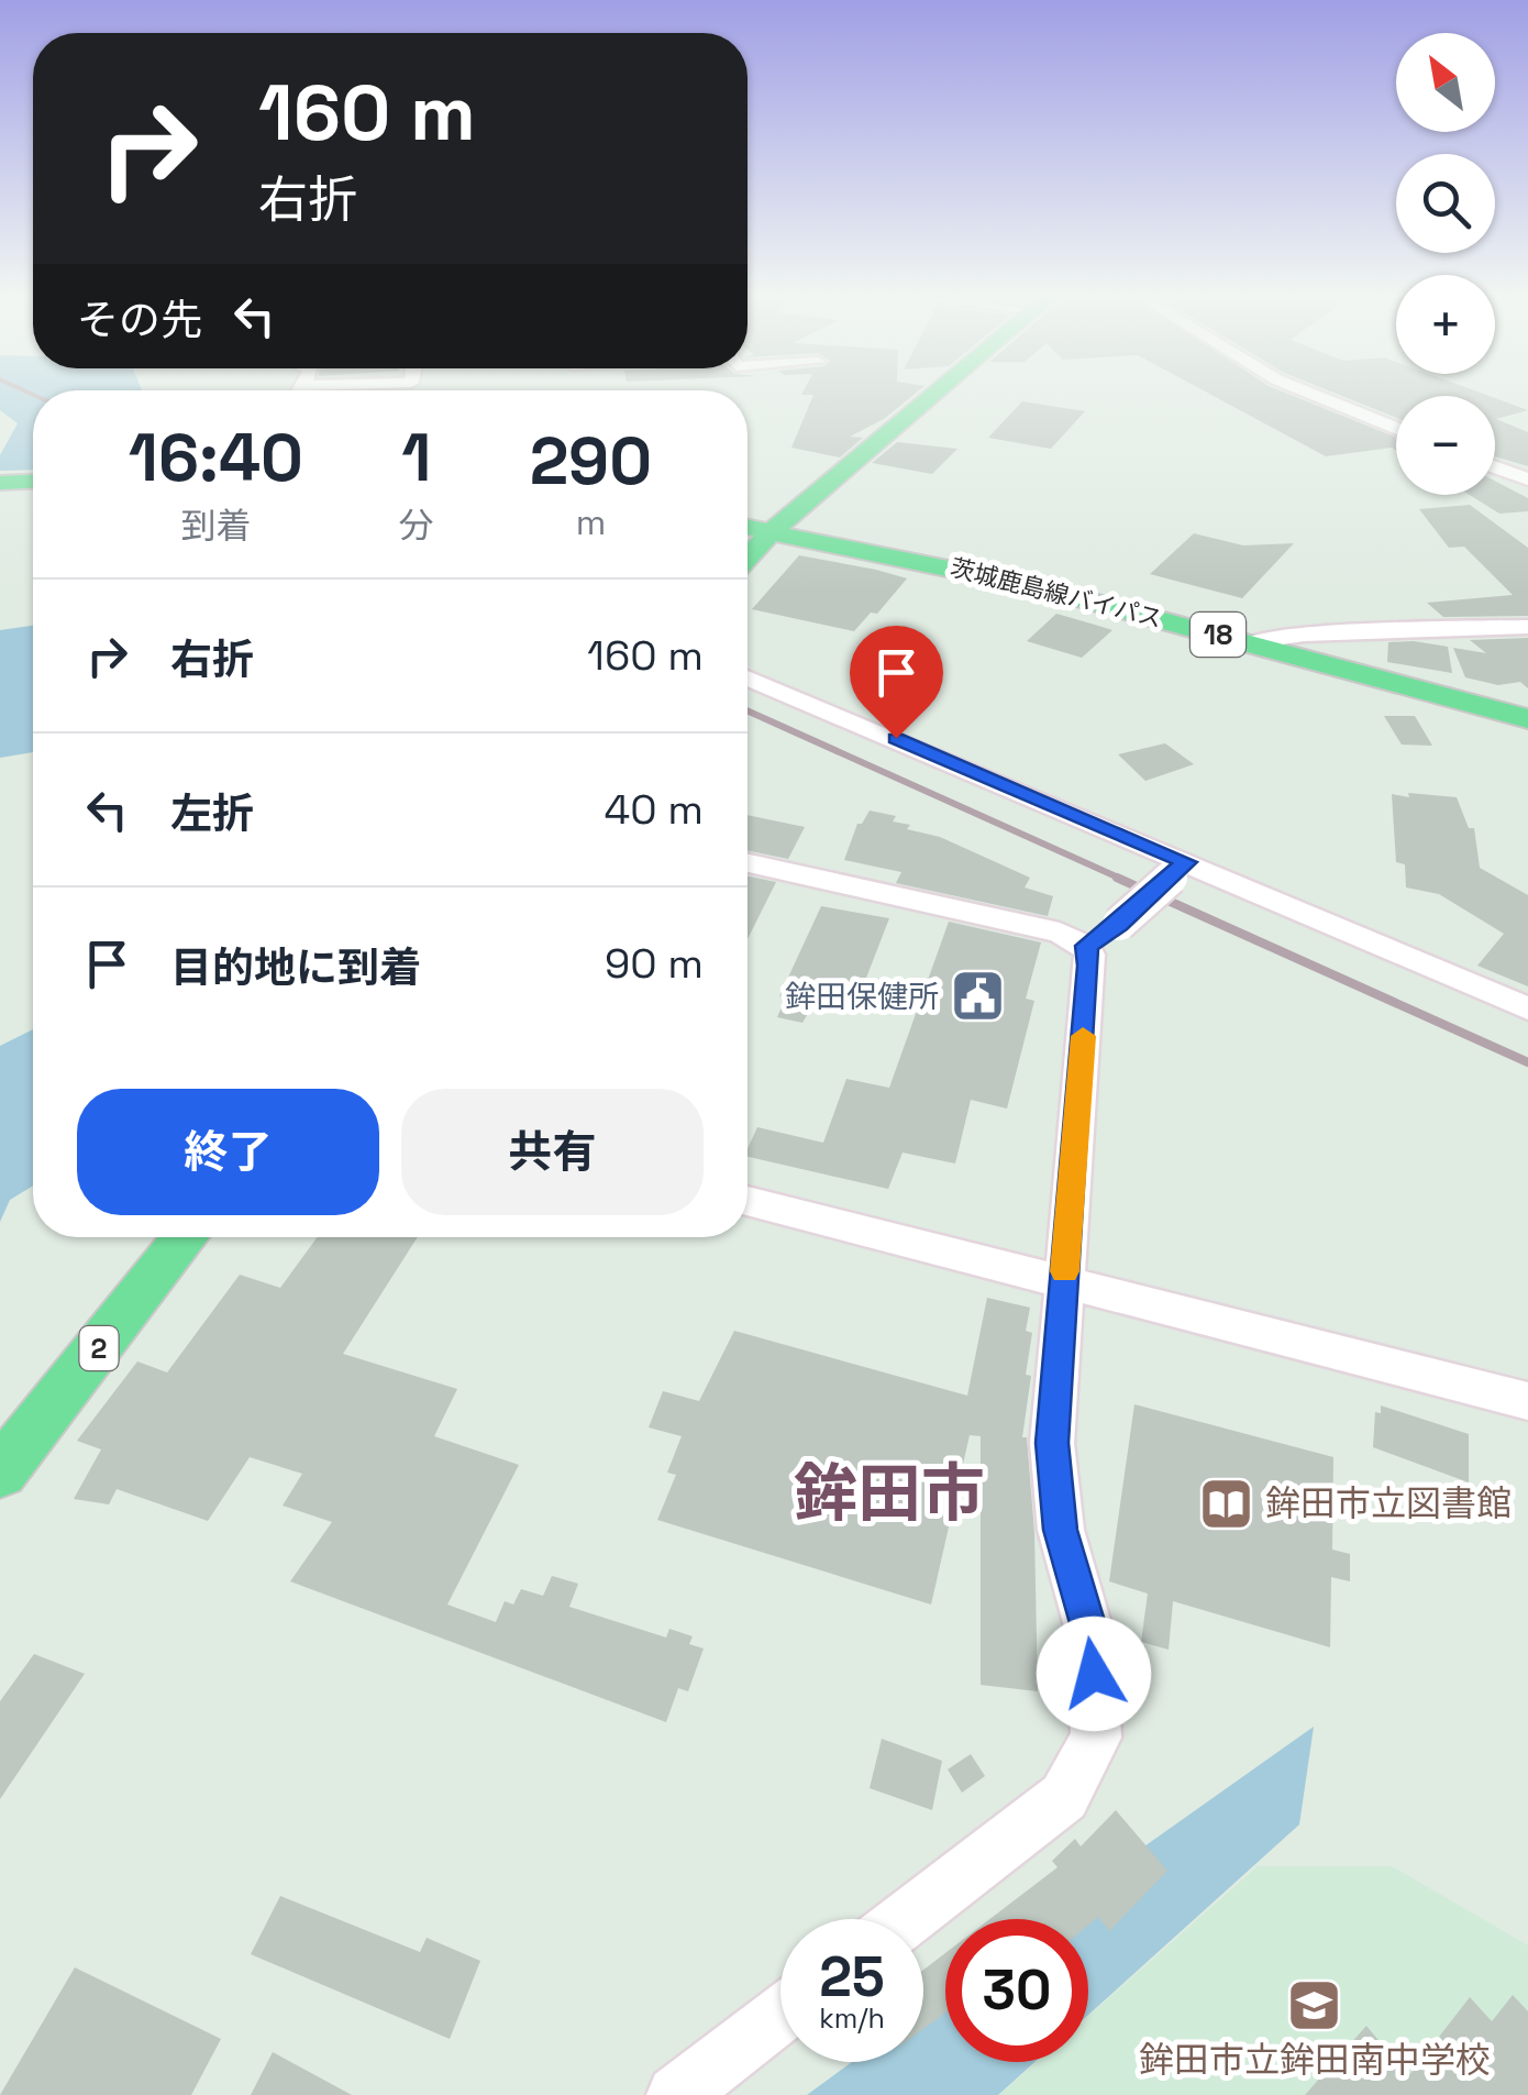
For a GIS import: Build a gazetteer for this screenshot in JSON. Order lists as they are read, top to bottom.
{
  "streets": {
    "main road": ["茨城鹿島線バイパス", "18", "2"]
  },
  "districts": ["鉾田市"],
  "places": {
    "public building": ["鉾田保健所"],
    "library": ["鉾田市立図書館"],
    "school or university": ["鉾田市立鉾田南中学校"]
  },
  "north": "top left",
  "page": {
    "map_buttons": ["+", "−"],
    "turn": ["160 m", "右折"],
    "then": "その先",
    "eta": [
      "16:40",
      "到着",
      "1",
      "分",
      "290",
      "m"
    ],
    "list": [
      {
        "name": "右折",
        "value": "160 m"
      },
      {
        "name": "左折",
        "value": "40 m"
      },
      {
        "name": "目的地に到着",
        "value": "90 m"
      }
    ],
    "buttons": ["終了", "共有"],
    "speed": "25 km/h",
    "limit": "30"
  }
}
